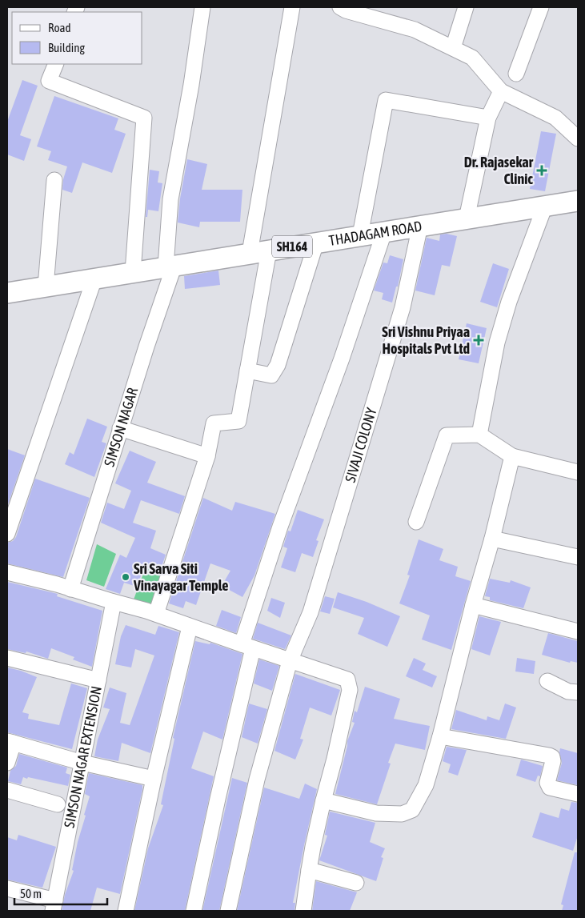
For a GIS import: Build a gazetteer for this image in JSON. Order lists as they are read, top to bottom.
{
  "streets": {
    "main road": ["THADAGAM ROAD", "SH164"],
    "street": ["SIMSON NAGAR", "SIVAJI COLONY", "SIMSON NAGAR EXTENSION"]
  },
  "crossings": [
    ["THADAGAM ROAD", "SIMSON NAGAR"],
    ["THADAGAM ROAD", "SIVAJI COLONY"]
  ],
  "places": {
    "health": ["Dr. Rajasekar Clinic", "Sri Vishnu Priyaa Hospitals Pvt Ltd"],
    "other": ["Sri Sarva Siti Vinayagar Temple"]
  },
  "legend": ["Road", "Building"],
  "scale_bar": "50 m"
}
